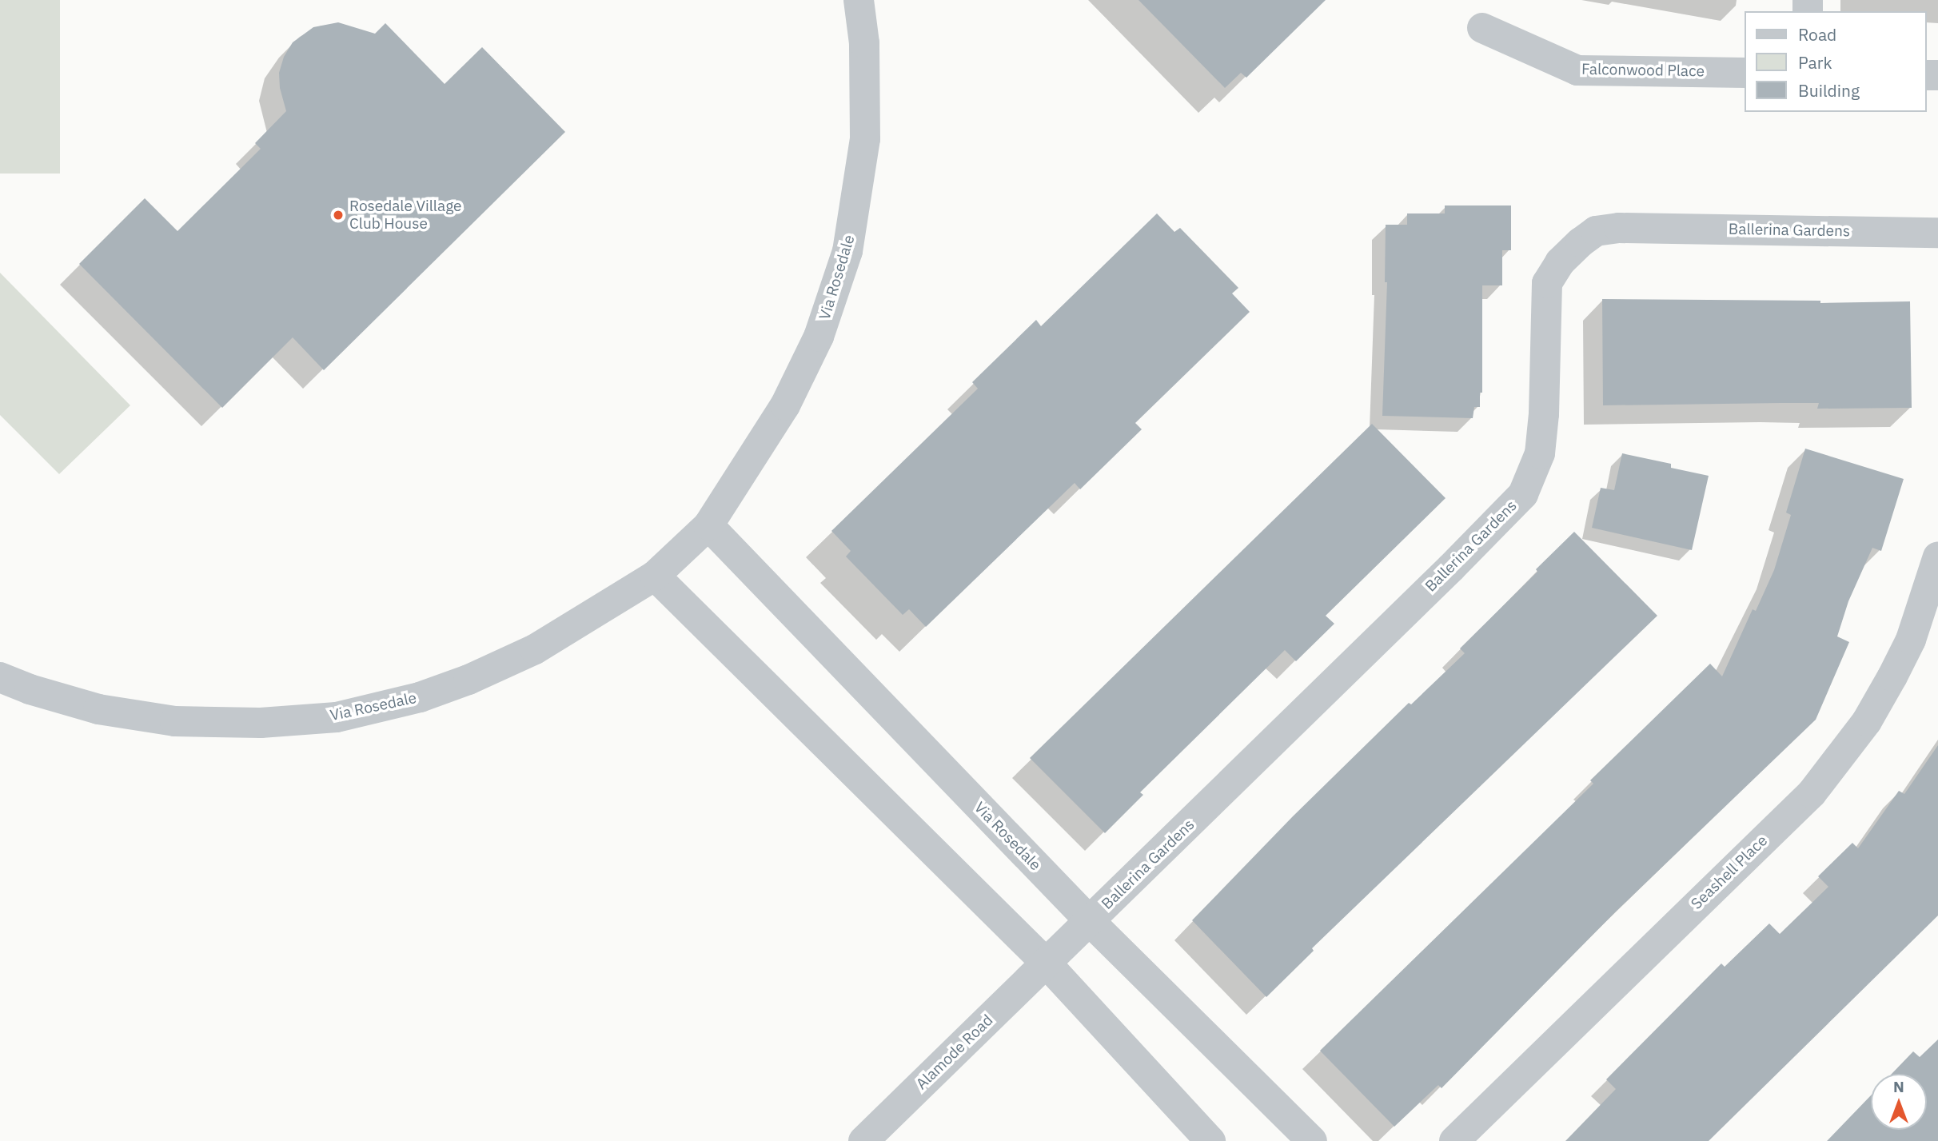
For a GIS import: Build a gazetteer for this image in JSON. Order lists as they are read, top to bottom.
{
  "streets": {
    "street": [
      "Falconwood Place",
      "Ballerina Gardens",
      "Via Rosedale",
      "Seashell Place",
      "Alamode Road"
    ]
  },
  "crossings": [
    ["Ballerina Gardens", "Via Rosedale"],
    ["Ballerina Gardens", "Alamode Road"]
  ],
  "places": ["Rosedale Village Club House"],
  "legend": ["Road", "Park", "Building"],
  "north": "top"
}
